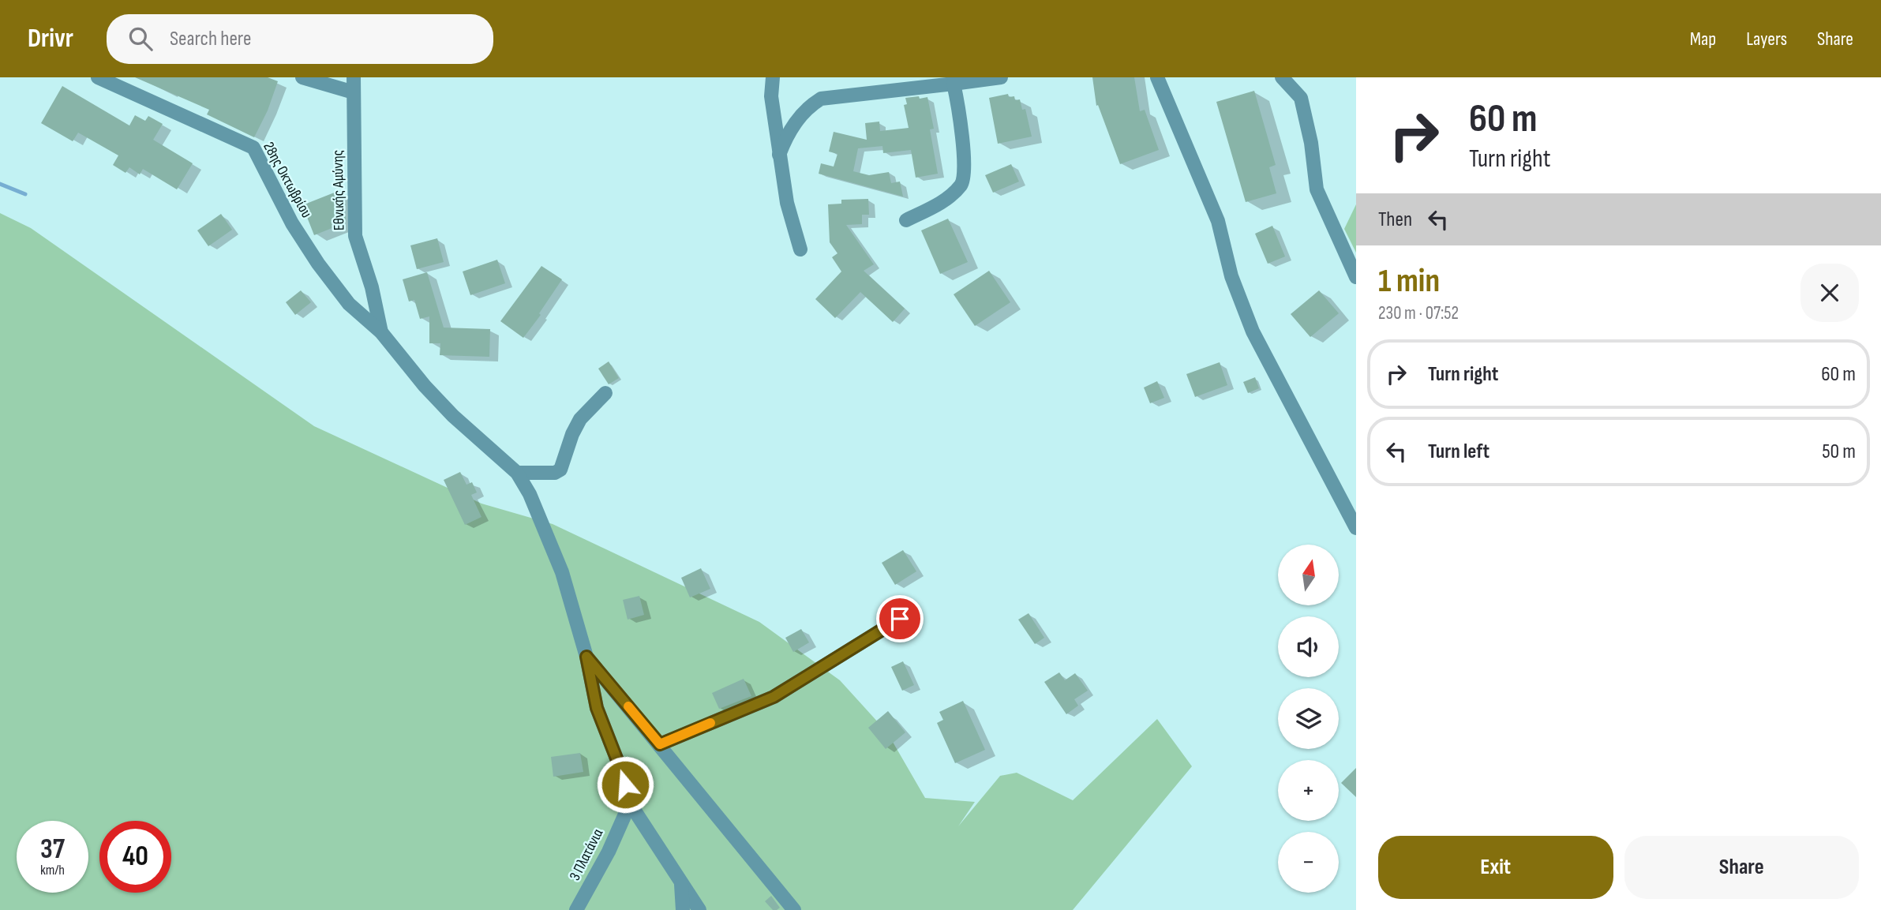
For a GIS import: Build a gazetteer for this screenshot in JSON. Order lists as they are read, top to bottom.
{
  "streets": {
    "street": ["28ης Οκτωβρίου", "Εθνικής Αμύνης", "3 Πλατάνια"]
  },
  "crossings": [
    ["28ης Οκτωβρίου", "Εθνικής Αμύνης"]
  ],
  "north": "top",
  "page": {
    "header": "Drivr",
    "search": "Search here",
    "nav": ["Map", "Layers", "Share"],
    "turn": ["60 m", "Turn right"],
    "then": "Then",
    "heading": ["1 min", "230 m · 07:52"],
    "list": [
      {
        "name": "Turn right",
        "value": "60 m"
      },
      {
        "name": "Turn left",
        "value": "50 m"
      }
    ],
    "map_buttons": ["+", "−"],
    "speed": "37 km/h",
    "limit": "40",
    "buttons": ["Exit", "Share"]
  }
}
